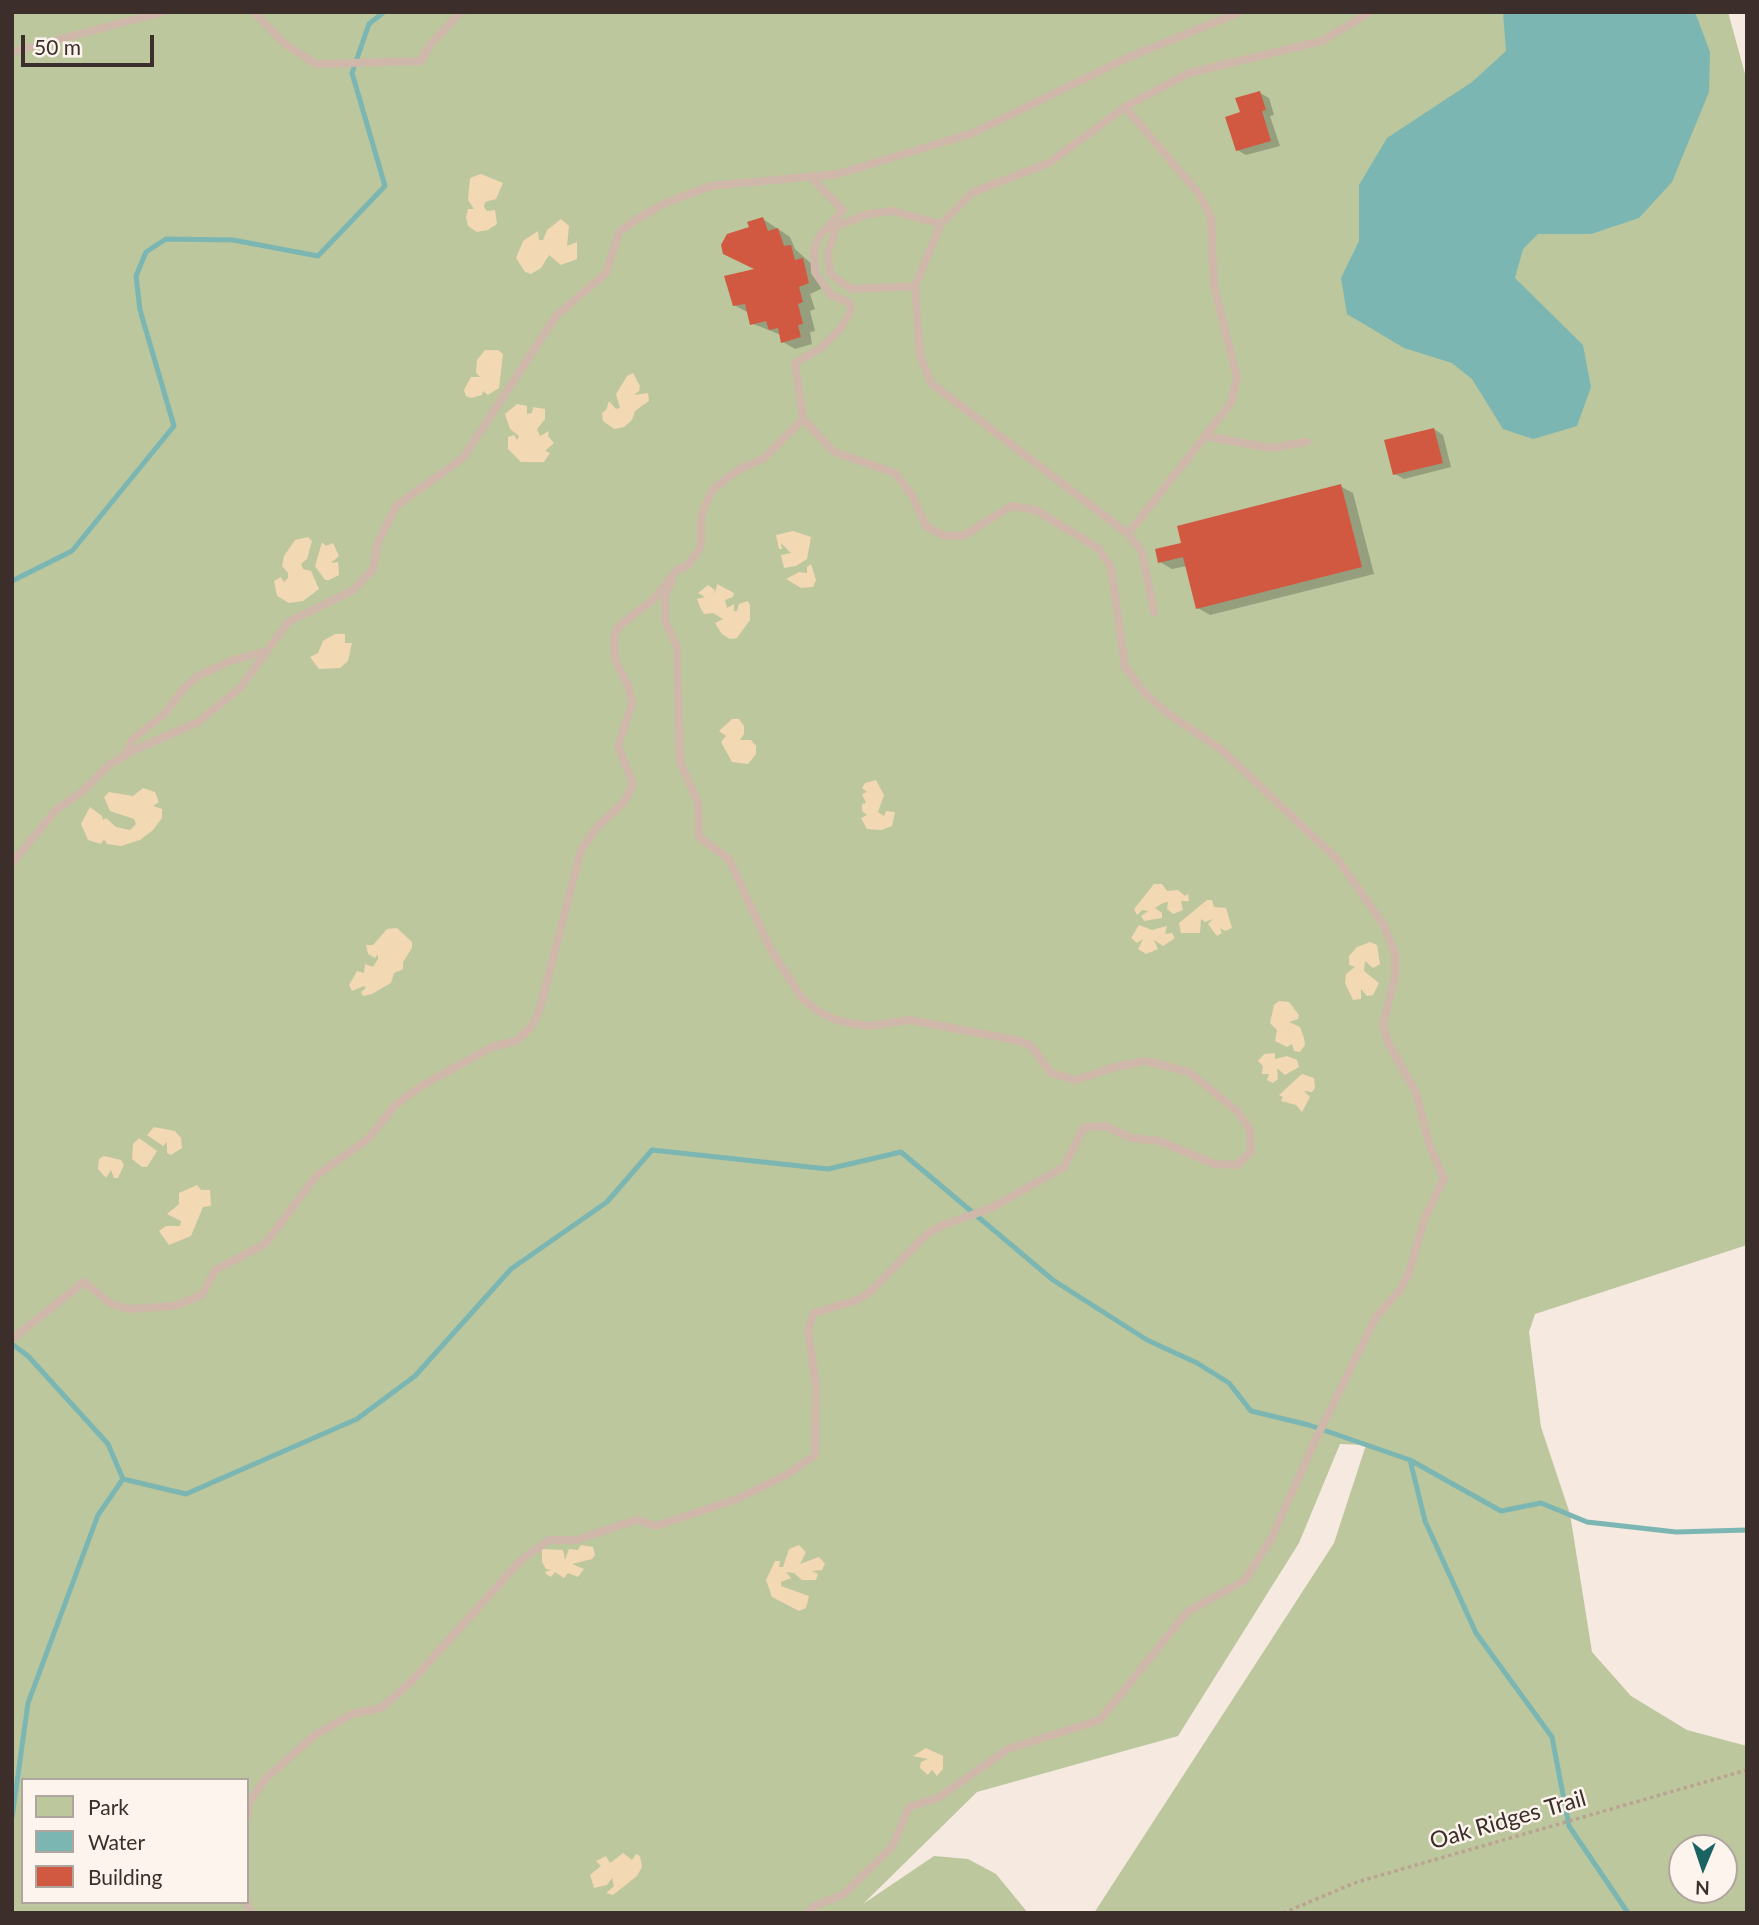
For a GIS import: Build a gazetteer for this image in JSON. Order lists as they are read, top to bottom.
{
  "streets": {
    "path": ["Oak Ridges Trail"]
  },
  "legend": ["Park", "Water", "Building"],
  "scale_bar": "50 m",
  "north": "bottom"
}
